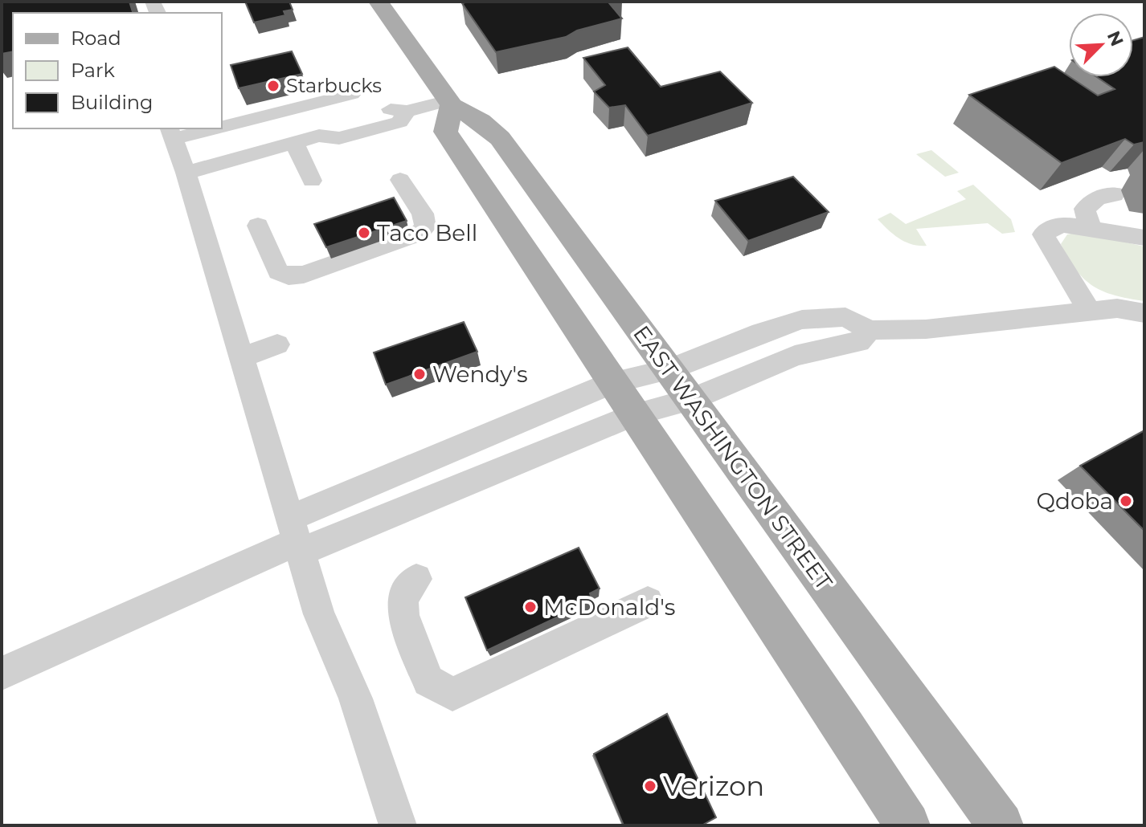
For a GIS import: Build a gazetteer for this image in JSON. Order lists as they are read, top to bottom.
{
  "streets": {
    "main road": ["EAST WASHINGTON STREET"]
  },
  "places": [
    "Starbucks",
    "Taco Bell",
    "Wendy's",
    "Qdoba",
    "McDonald's",
    "Verizon"
  ],
  "legend": ["Road", "Park", "Building"],
  "north": "top right"
}
